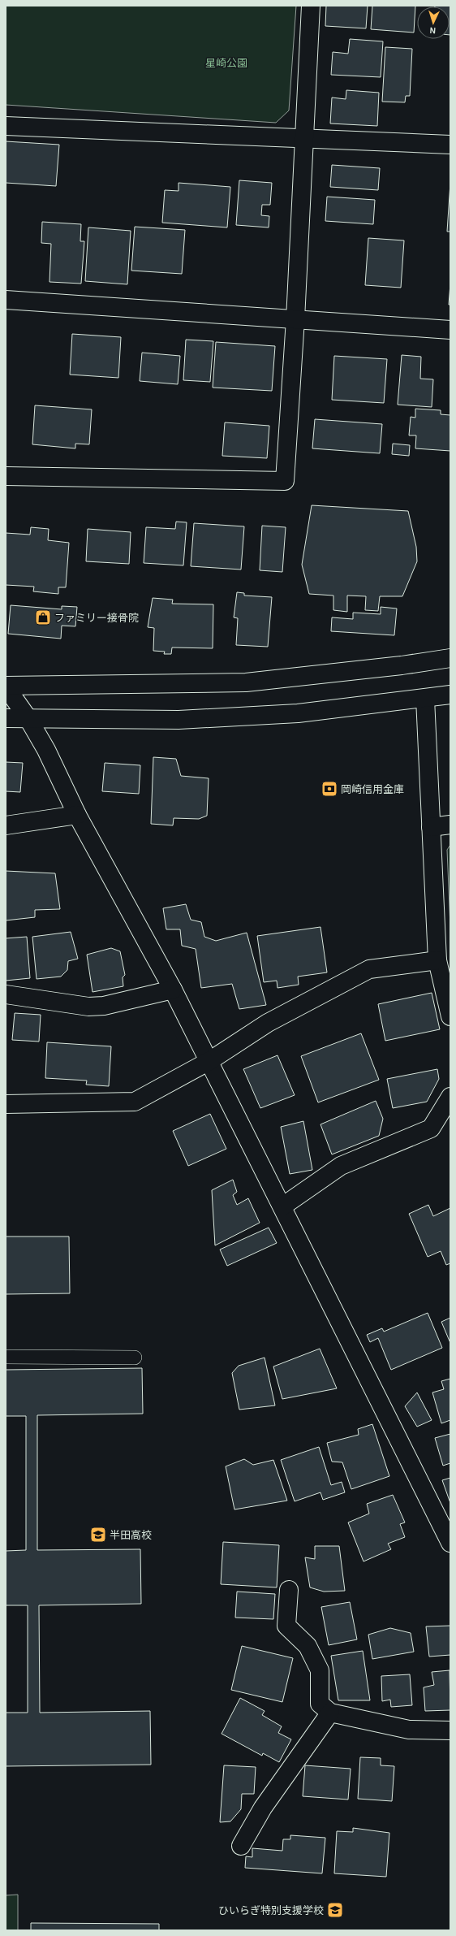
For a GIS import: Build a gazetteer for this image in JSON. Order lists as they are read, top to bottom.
{
  "parks": ["星崎公園"],
  "places": {
    "shop": ["ファミリー接骨院"],
    "bank": ["岡崎信用金庫"],
    "school or university": ["半田高校", "ひいらぎ特別支援学校"]
  },
  "north": "bottom"
}
